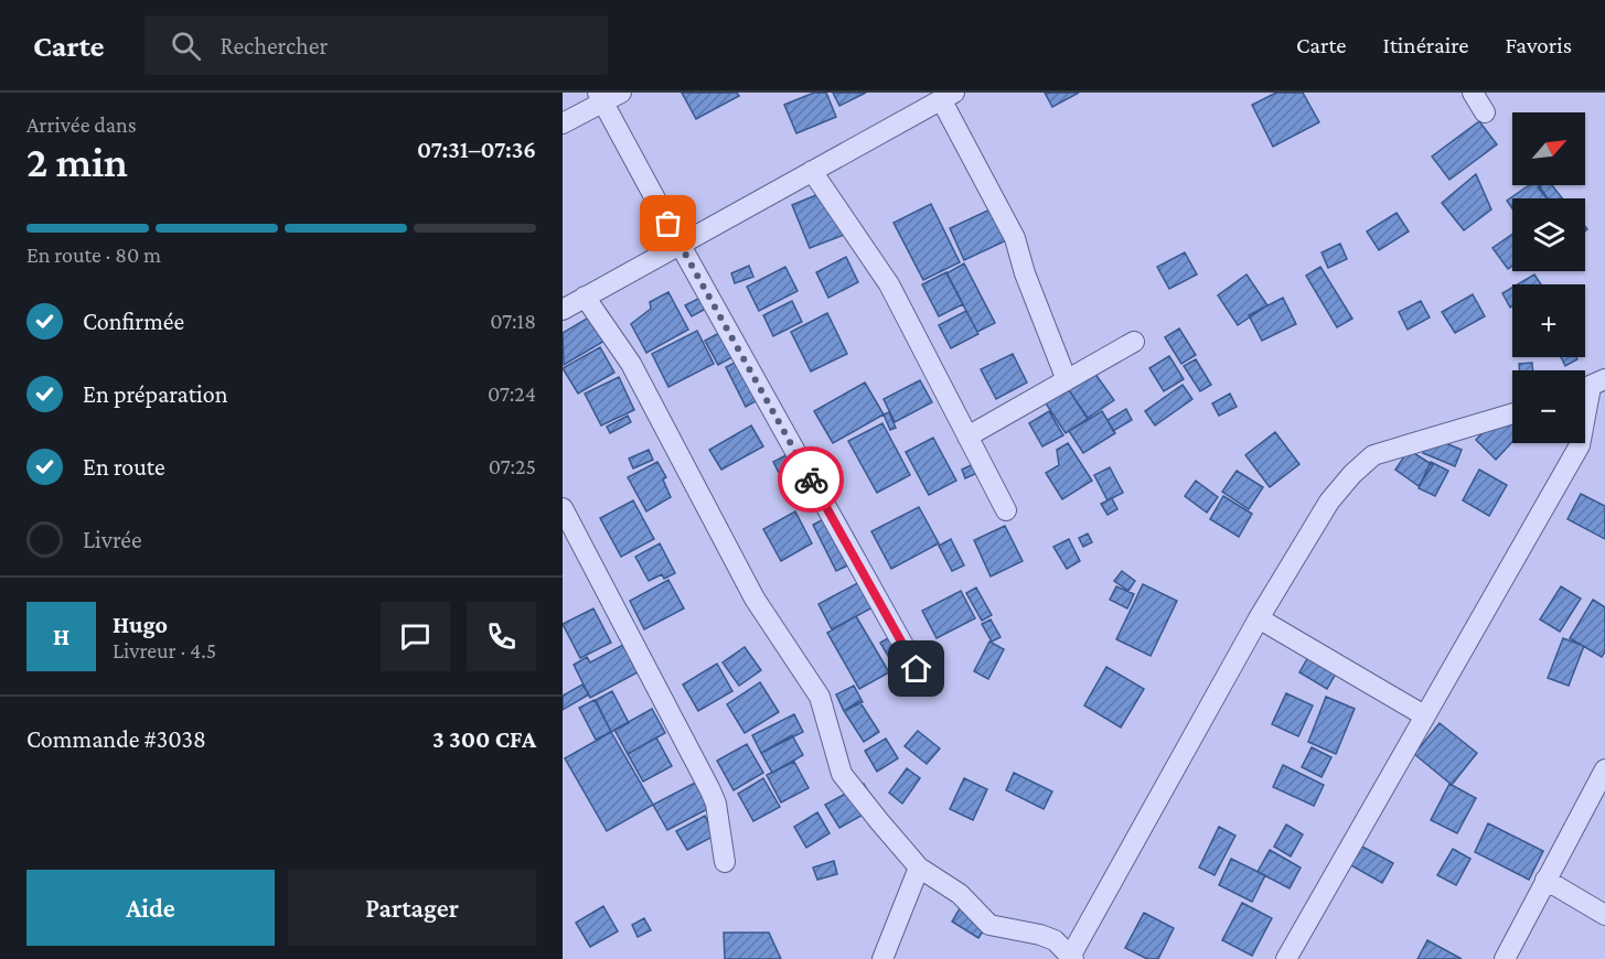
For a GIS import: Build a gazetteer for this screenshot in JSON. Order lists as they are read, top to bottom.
{
  "north": "top right",
  "page": {
    "header": "Carte",
    "search": "Rechercher",
    "nav": ["Carte", "Itinéraire", "Favoris"],
    "heading": ["2 min", "Arrivée dans", "07:31–07:36"],
    "panel": [
      "Hugo",
      "Livreur · 4.5",
      "Commande #3038",
      "3 300 CFA"
    ],
    "map_buttons": ["+", "−"],
    "bar": "En route · 80 m",
    "list": [
      ["Confirmée", "07:18"],
      ["En préparation", "07:24"],
      ["En route", "07:25"],
      "Livrée"
    ],
    "round": "H",
    "buttons": ["Aide", "Partager"]
  }
}
